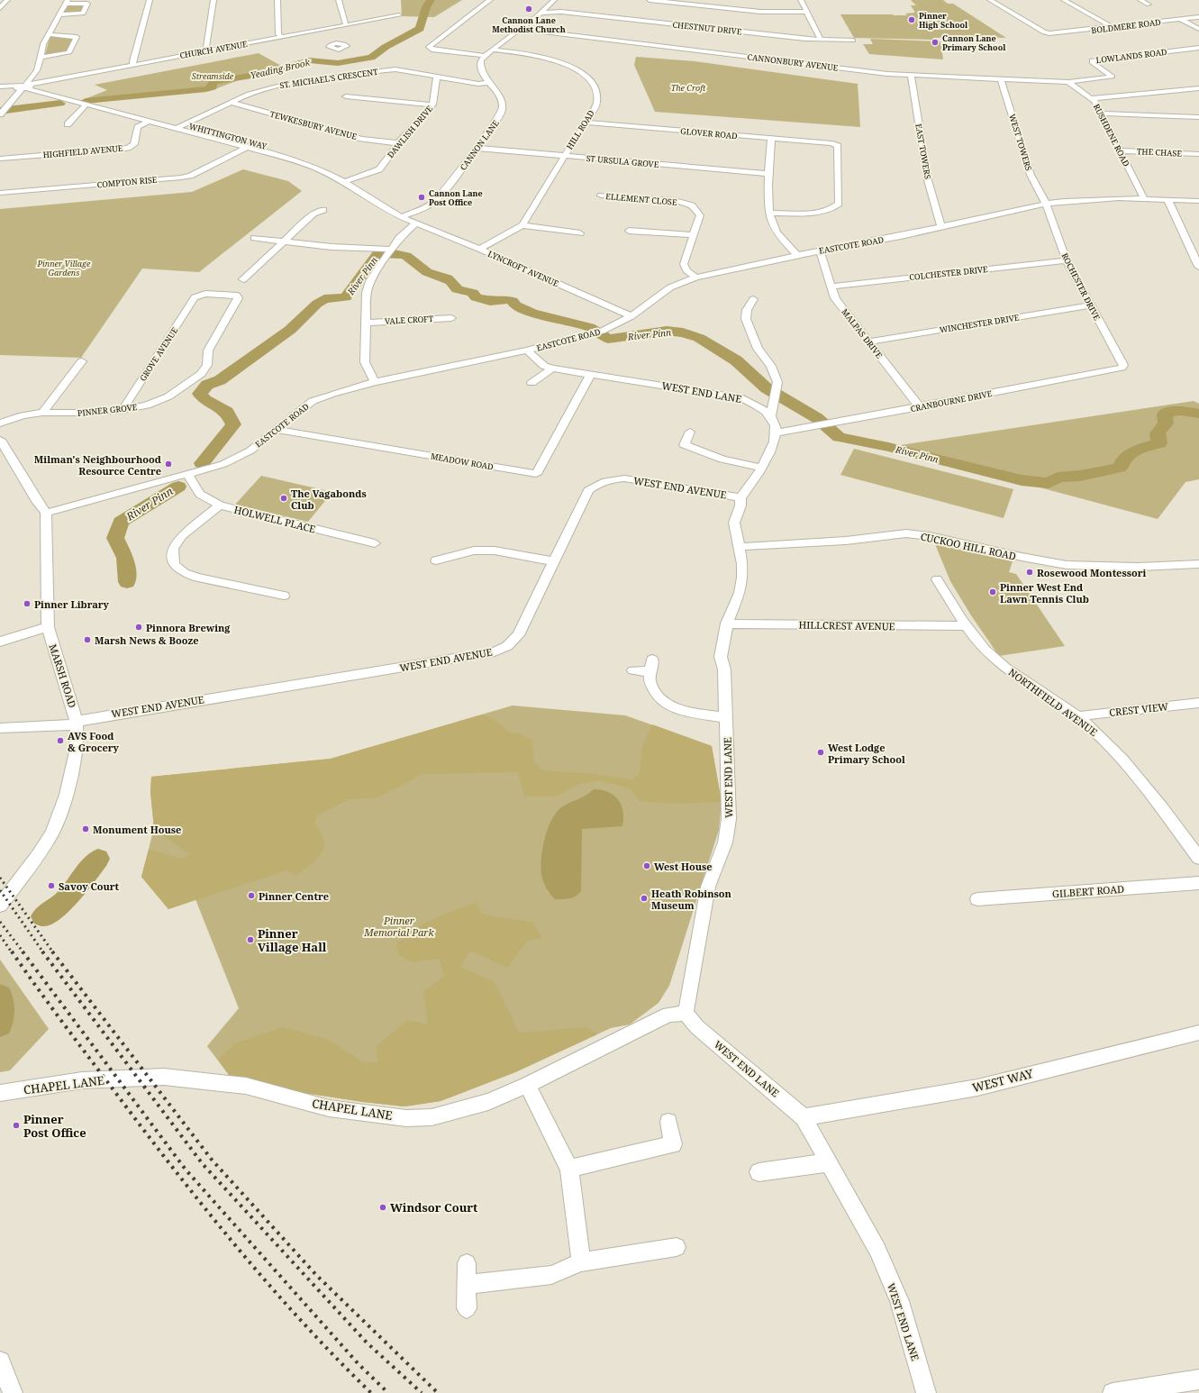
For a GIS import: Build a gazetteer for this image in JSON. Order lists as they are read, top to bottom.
{
  "streets": {
    "street": [
      "BOLDMERE ROAD",
      "CHESTNUT DRIVE",
      "CHURCH AVENUE",
      "LOWLANDS ROAD",
      "CANNONBURY AVENUE",
      "ST. MICHAEL'S CRESCENT",
      "TEWKESBURY AVENUE",
      "HILL ROAD",
      "DAWLISH DRIVE",
      "GLOVER ROAD",
      "RUSHDENE ROAD",
      "WHITTINGTON WAY",
      "WEST TOWERS",
      "CANNON LANE",
      "HIGHFIELD AVENUE",
      "EAST TOWERS",
      "THE CHASE",
      "ST URSULA GROVE",
      "COMPTON RISE",
      "ELLEMENT CLOSE",
      "EASTCOTE ROAD",
      "LYNCROFT AVENUE",
      "COLCHESTER DRIVE",
      "ROCHESTER DRIVE",
      "VALE CROFT",
      "WINCHESTER DRIVE",
      "MALPAS DRIVE",
      "GROVE AVENUE",
      "WEST END LANE",
      "CRANBOURNE DRIVE",
      "PINNER GROVE",
      "MEADOW ROAD",
      "WEST END AVENUE",
      "HOLWELL PLACE",
      "CUCKOO HILL ROAD",
      "HILLCREST AVENUE",
      "MARSH ROAD",
      "NORTHFIELD AVENUE",
      "CREST VIEW",
      "GILBERT ROAD",
      "WEST WAY",
      "CHAPEL LANE"
    ]
  },
  "crossings": [
    ["CHURCH AVENUE", "WHITTINGTON WAY"],
    ["LOWLANDS ROAD", "CANNONBURY AVENUE"],
    ["LOWLANDS ROAD", "RUSHDENE ROAD"],
    ["CANNONBURY AVENUE", "RUSHDENE ROAD"],
    ["CANNONBURY AVENUE", "WEST TOWERS"],
    ["CANNONBURY AVENUE", "EAST TOWERS"],
    ["ST. MICHAEL'S CRESCENT", "TEWKESBURY AVENUE"],
    ["ST. MICHAEL'S CRESCENT", "DAWLISH DRIVE"],
    ["ST. MICHAEL'S CRESCENT", "WHITTINGTON WAY"],
    ["ST. MICHAEL'S CRESCENT", "CANNON LANE"],
    ["TEWKESBURY AVENUE", "DAWLISH DRIVE"],
    ["HILL ROAD", "GLOVER ROAD"],
    ["HILL ROAD", "ST URSULA GROVE"],
    ["DAWLISH DRIVE", "WHITTINGTON WAY"],
    ["RUSHDENE ROAD", "THE CHASE"],
    ["RUSHDENE ROAD", "EASTCOTE ROAD"],
    ["WHITTINGTON WAY", "CANNON LANE"],
    ["WHITTINGTON WAY", "HIGHFIELD AVENUE"],
    ["WHITTINGTON WAY", "COMPTON RISE"],
    ["WHITTINGTON WAY", "LYNCROFT AVENUE"],
    ["WEST TOWERS", "EASTCOTE ROAD"],
    ["WEST TOWERS", "ROCHESTER DRIVE"],
    ["CANNON LANE", "ST URSULA GROVE"],
    ["EAST TOWERS", "EASTCOTE ROAD"],
    ["ELLEMENT CLOSE", "EASTCOTE ROAD"],
    ["EASTCOTE ROAD", "LYNCROFT AVENUE"],
    ["EASTCOTE ROAD", "ROCHESTER DRIVE"],
    ["EASTCOTE ROAD", "MALPAS DRIVE"],
    ["EASTCOTE ROAD", "WEST END LANE"],
    ["EASTCOTE ROAD", "MEADOW ROAD"],
    ["EASTCOTE ROAD", "HOLWELL PLACE"],
    ["EASTCOTE ROAD", "MARSH ROAD"],
    ["COLCHESTER DRIVE", "ROCHESTER DRIVE"],
    ["COLCHESTER DRIVE", "MALPAS DRIVE"],
    ["ROCHESTER DRIVE", "WINCHESTER DRIVE"],
    ["ROCHESTER DRIVE", "CRANBOURNE DRIVE"],
    ["WINCHESTER DRIVE", "MALPAS DRIVE"],
    ["MALPAS DRIVE", "CRANBOURNE DRIVE"],
    ["GROVE AVENUE", "PINNER GROVE"],
    ["WEST END LANE", "CRANBOURNE DRIVE"],
    ["WEST END LANE", "MEADOW ROAD"],
    ["WEST END LANE", "WEST END AVENUE"],
    ["WEST END LANE", "CUCKOO HILL ROAD"],
    ["WEST END LANE", "HILLCREST AVENUE"],
    ["WEST END LANE", "WEST WAY"],
    ["WEST END LANE", "CHAPEL LANE"],
    ["WEST END AVENUE", "MARSH ROAD"],
    ["HILLCREST AVENUE", "NORTHFIELD AVENUE"],
    ["NORTHFIELD AVENUE", "CREST VIEW"]
  ],
  "water": ["Yeading Brook", "River Pinn"],
  "parks": [
    "Streamside",
    "The Croft",
    "Pinner Village Gardens",
    "Pinner Memorial Park"
  ],
  "places": [
    "Cannon Lane Methodist Church",
    "Pinner High School",
    "Cannon Lane Primary School",
    "Cannon Lane Post Office",
    "Milman's Neighbourhood Resource Centre",
    "The Vagabonds Club",
    "Rosewood Montessori",
    "Pinner West End Lawn Tennis Club",
    "Pinner Library",
    "Pinnora Brewing",
    "Marsh News & Booze",
    "AVS Food & Grocery",
    "West Lodge Primary School",
    "Monument House",
    "West House",
    "Savoy Court",
    "Pinner Centre",
    "Heath Robinson Museum",
    "Pinner Village Hall",
    "Pinner Post Office",
    "Windsor Court"
  ]
}
